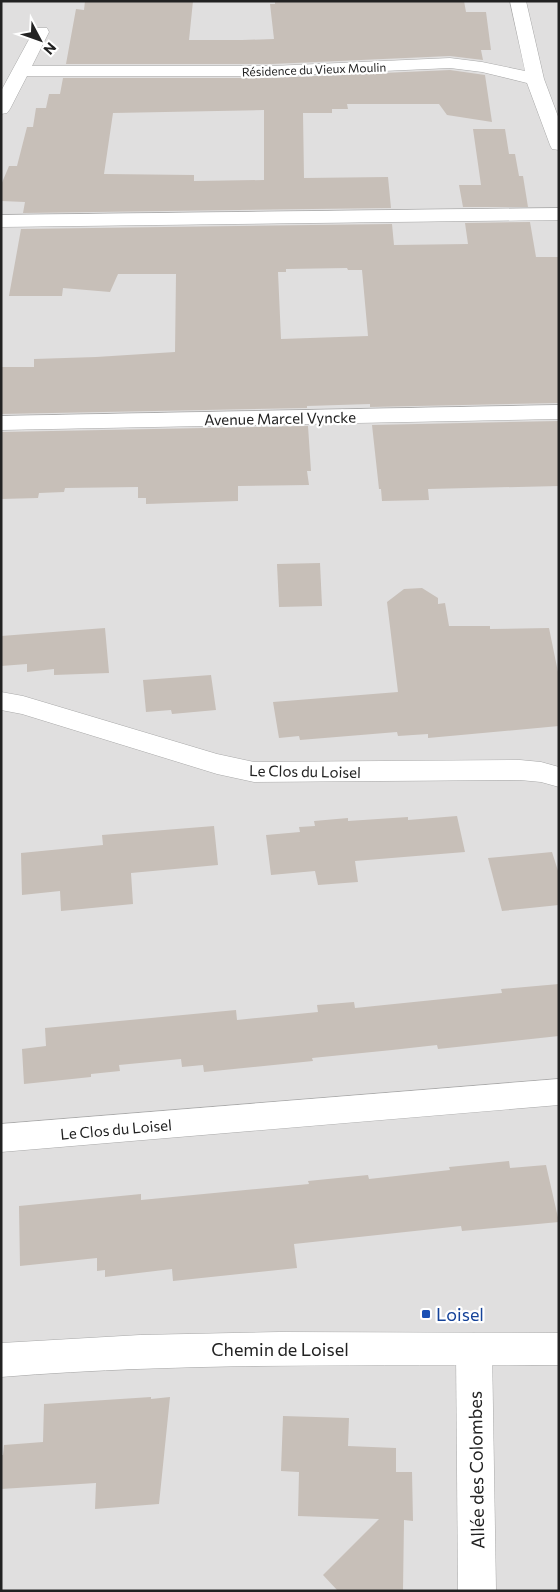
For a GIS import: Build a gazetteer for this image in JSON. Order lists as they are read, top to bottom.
{
  "streets": {
    "street": [
      "Résidence du Vieux Moulin",
      "Avenue Marcel Vyncke",
      "Le Clos du Loisel",
      "Chemin de Loisel",
      "Allée des Colombes"
    ]
  },
  "crossings": [
    ["Chemin de Loisel", "Allée des Colombes"]
  ],
  "places": {
    "transit": ["Loisel"]
  },
  "north": "bottom right"
}
